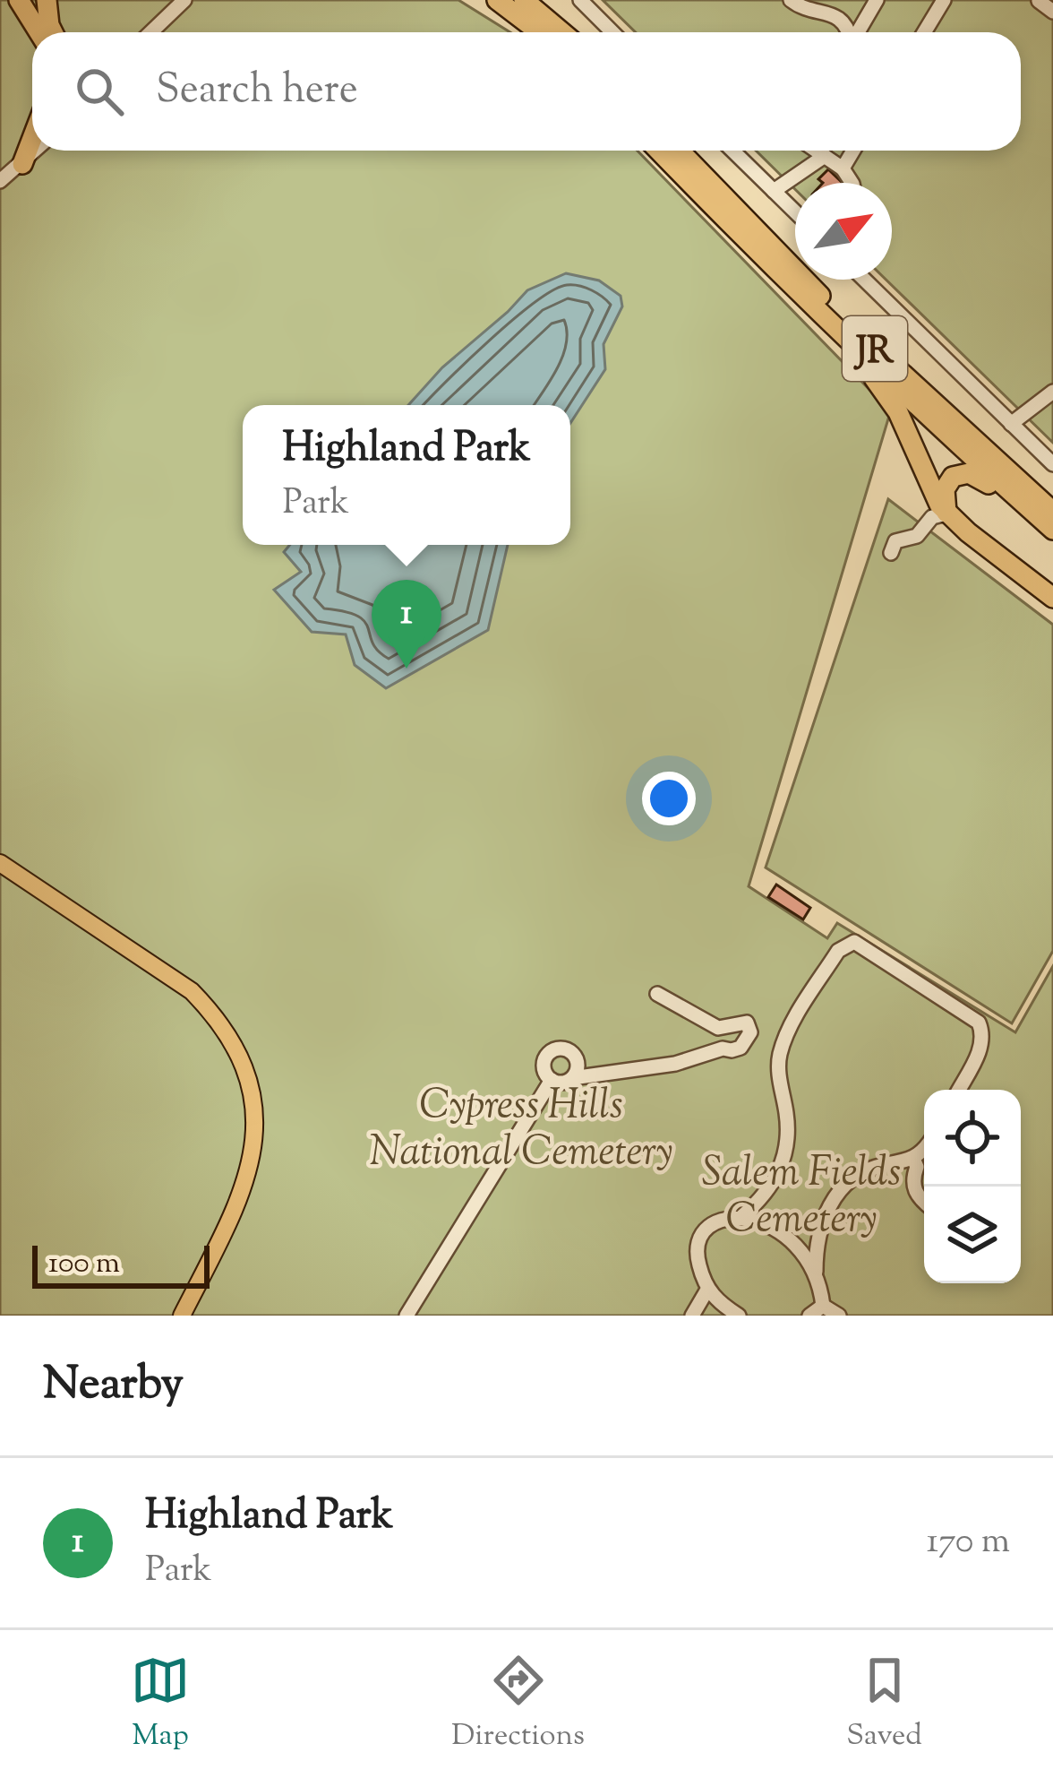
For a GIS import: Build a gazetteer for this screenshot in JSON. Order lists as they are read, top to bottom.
{
  "streets": {
    "highway": ["JR"]
  },
  "parks": ["Cypress Hills National Cemetery", "Salem Fields Cemetery"],
  "scale_bar": "100 m",
  "north": "top right",
  "page": {
    "search": "Search here",
    "popup": ["Highland Park", "Park"],
    "pins": "1",
    "scale": "100 m",
    "heading": "Nearby",
    "list": [
      {
        "mark": "1",
        "name": "Highland Park",
        "note": "Park",
        "value": "170 m"
      }
    ],
    "nav": ["Map", "Directions", "Saved"]
  }
}
